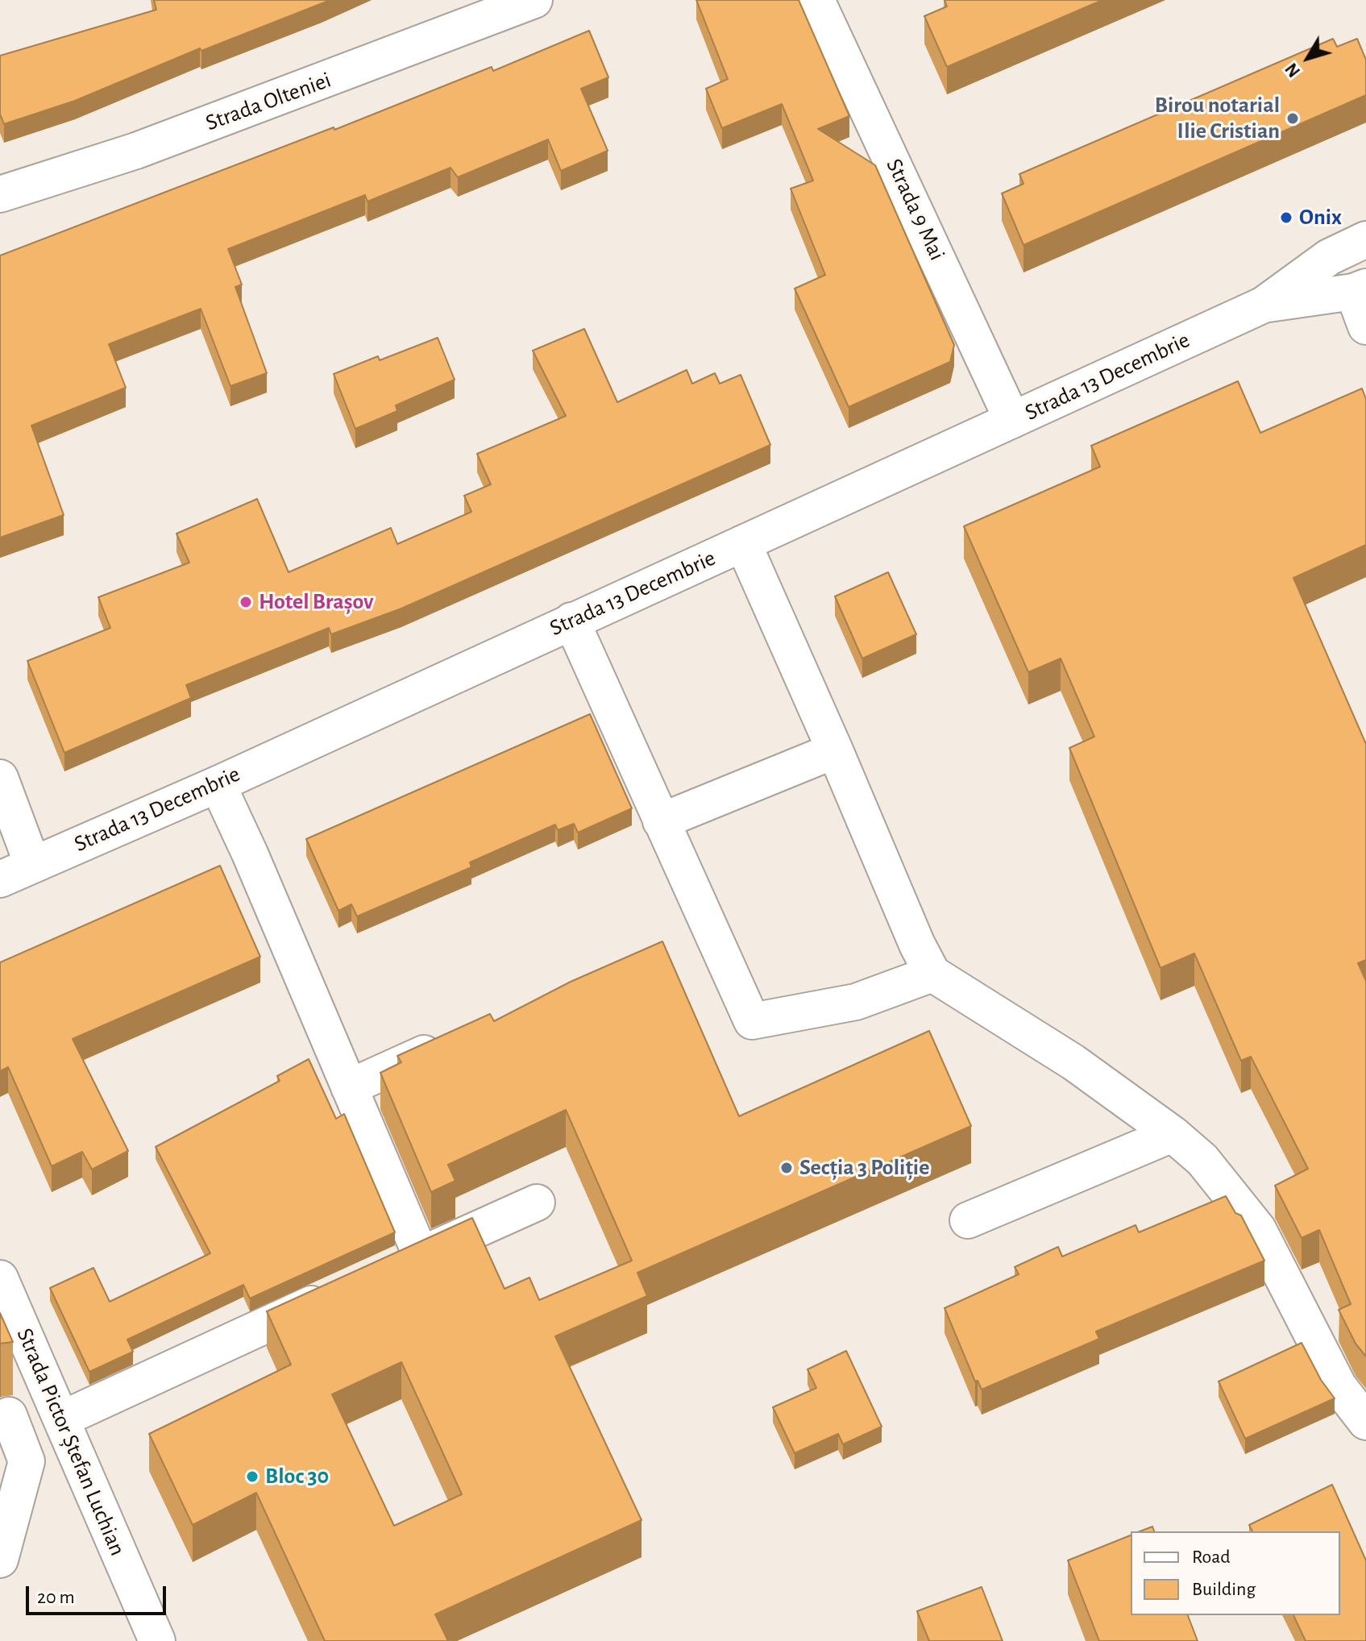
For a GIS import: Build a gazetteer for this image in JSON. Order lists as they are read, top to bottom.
{
  "streets": {
    "main road": [
      "Strada Olteniei",
      "Strada 9 Mai",
      "Strada 13 Decembrie",
      "Strada Pictor Ștefan Luchian"
    ]
  },
  "crossings": [
    ["Strada 9 Mai", "Strada 13 Decembrie"]
  ],
  "places": [
    "Birou notarial Ilie Cristian",
    "Onix",
    "Hotel Brașov",
    "Secția 3 Poliție",
    "Bloc 30"
  ],
  "legend": ["Road", "Building"],
  "scale_bar": "20 m",
  "north": "bottom left"
}
